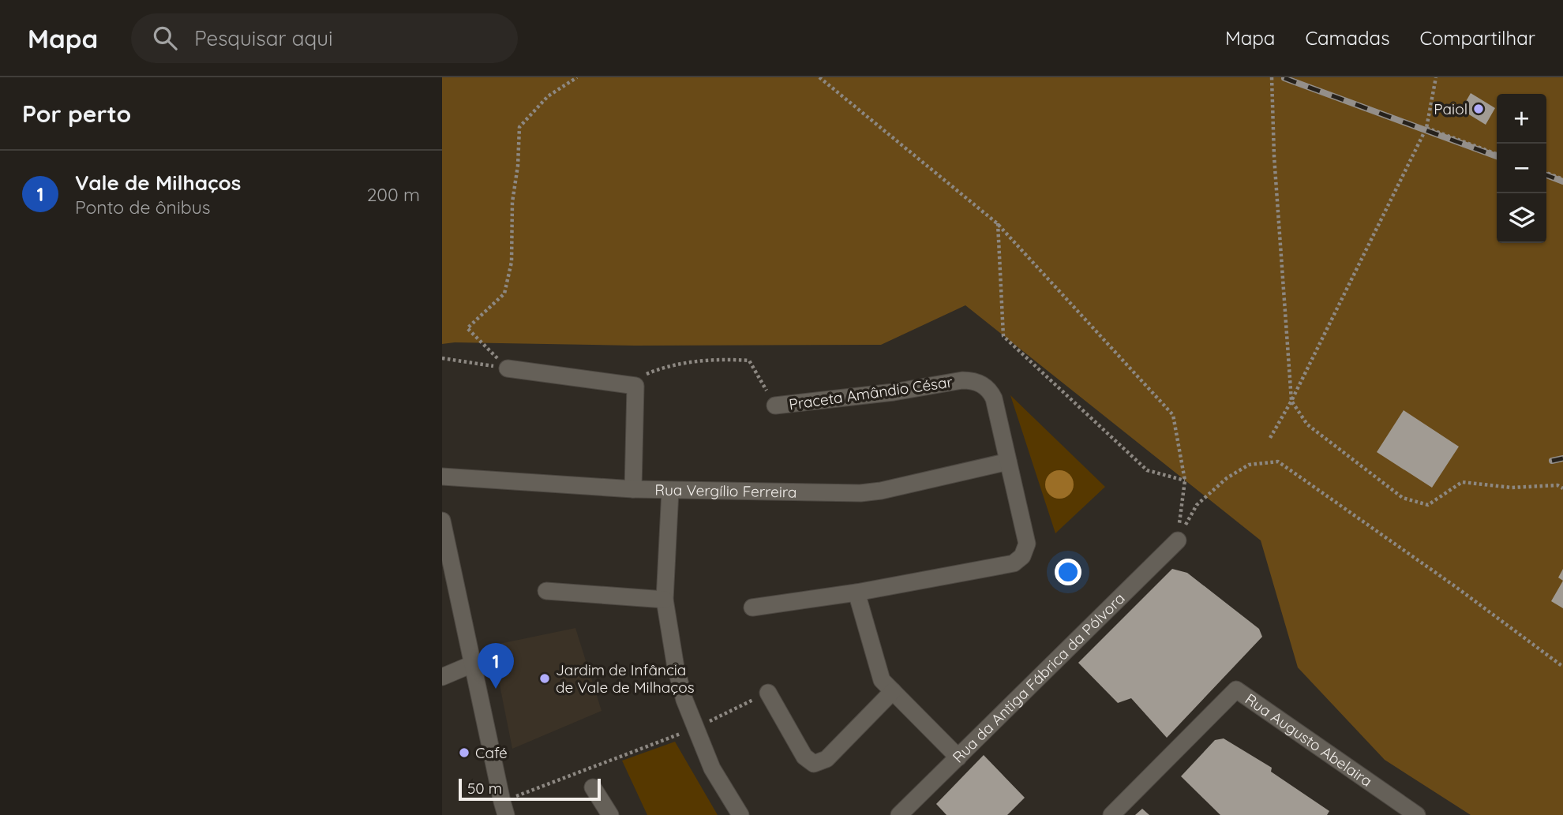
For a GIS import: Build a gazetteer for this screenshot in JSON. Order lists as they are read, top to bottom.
{
  "streets": {
    "street": [
      "Praceta Amândio César",
      "Rua Vergílio Ferreira",
      "Rua da Antiga Fábrica da Pólvora",
      "Rua Augusto Abelaira"
    ]
  },
  "crossings": [
    ["Praceta Amândio César", "Rua Vergílio Ferreira"]
  ],
  "places": ["Paiol", "Jardim de Infância de Vale de Milhaços", "Café"],
  "scale_bar": "50 m",
  "page": {
    "header": "Mapa",
    "search": "Pesquisar aqui",
    "nav": ["Mapa", "Camadas", "Compartilhar"],
    "heading": "Por perto",
    "map_buttons": ["+", "−"],
    "list": [
      {
        "mark": "1",
        "name": "Vale de Milhaços",
        "note": "Ponto de ônibus",
        "value": "200 m"
      }
    ],
    "pins": "1",
    "scale": "50 m"
  }
}
